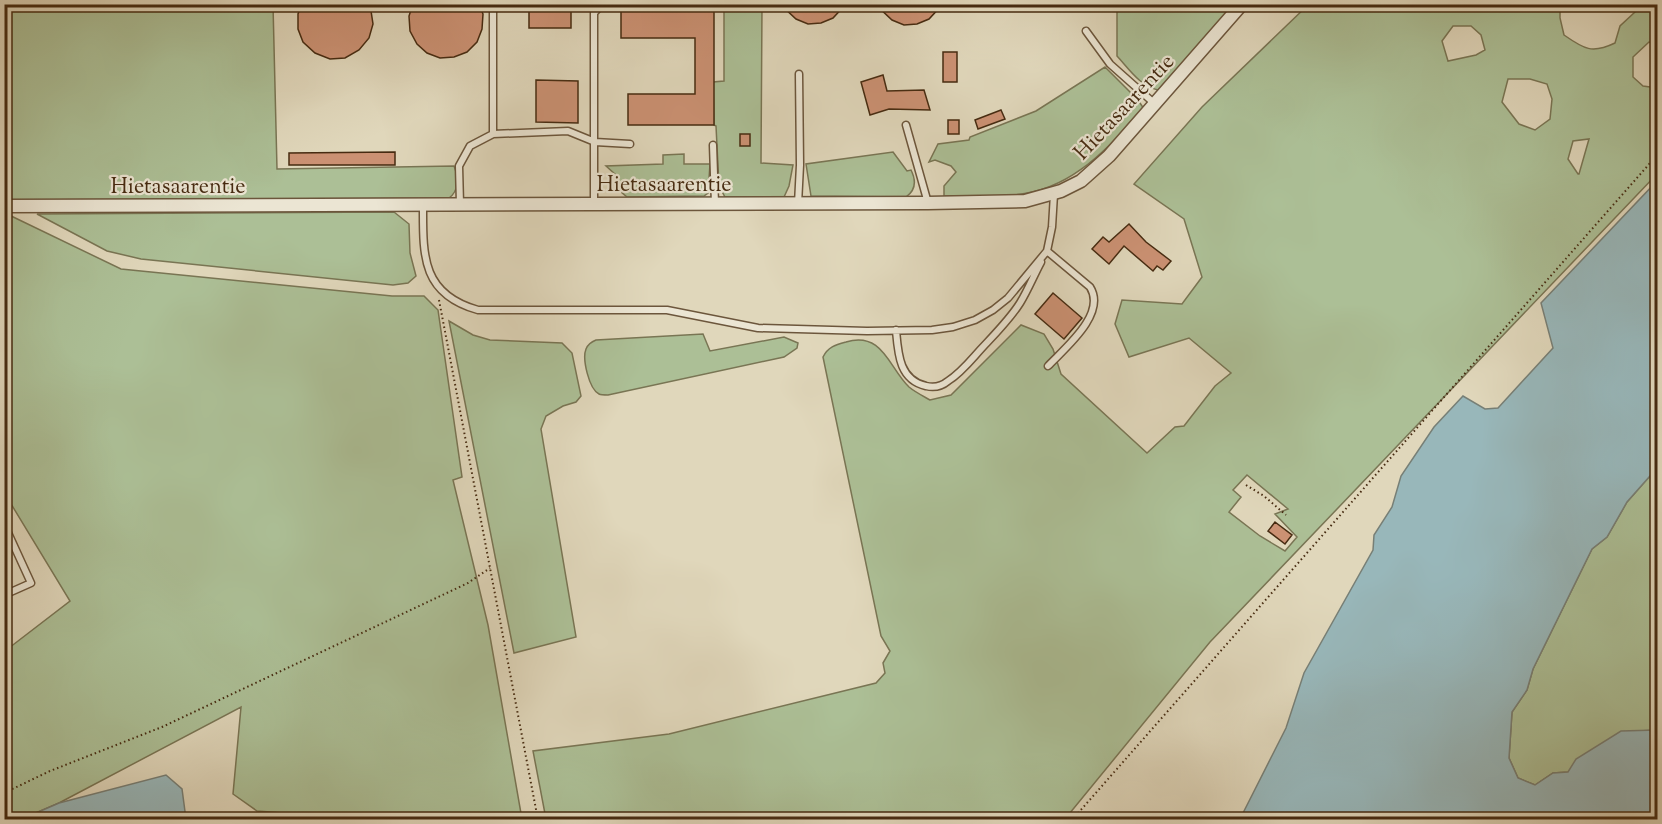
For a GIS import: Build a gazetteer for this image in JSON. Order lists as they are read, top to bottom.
{
  "streets": {
    "street": ["Hietasaarentie"]
  }
}
